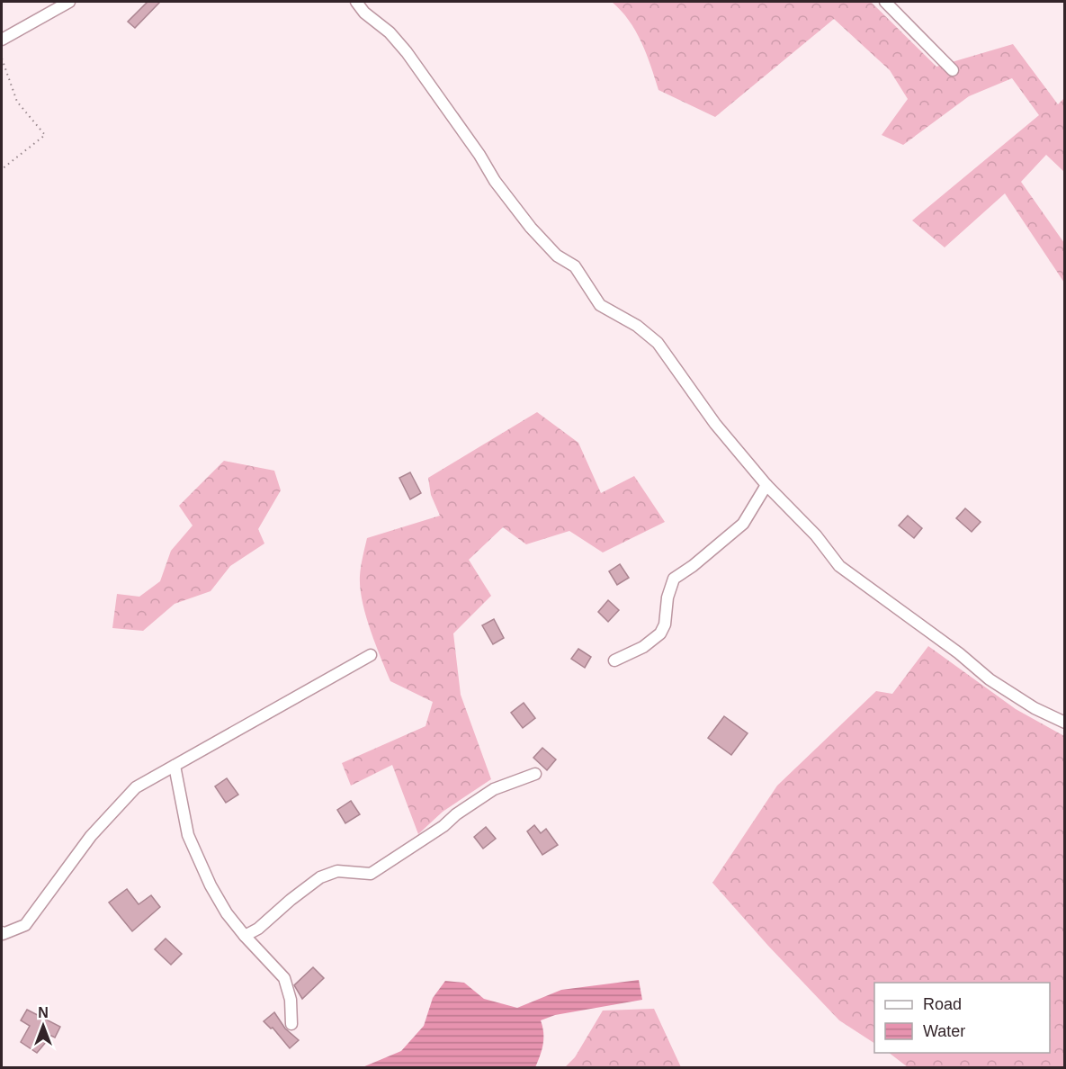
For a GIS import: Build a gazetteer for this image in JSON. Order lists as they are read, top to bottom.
{
  "legend": ["Road", "Water"],
  "north": "top"
}
